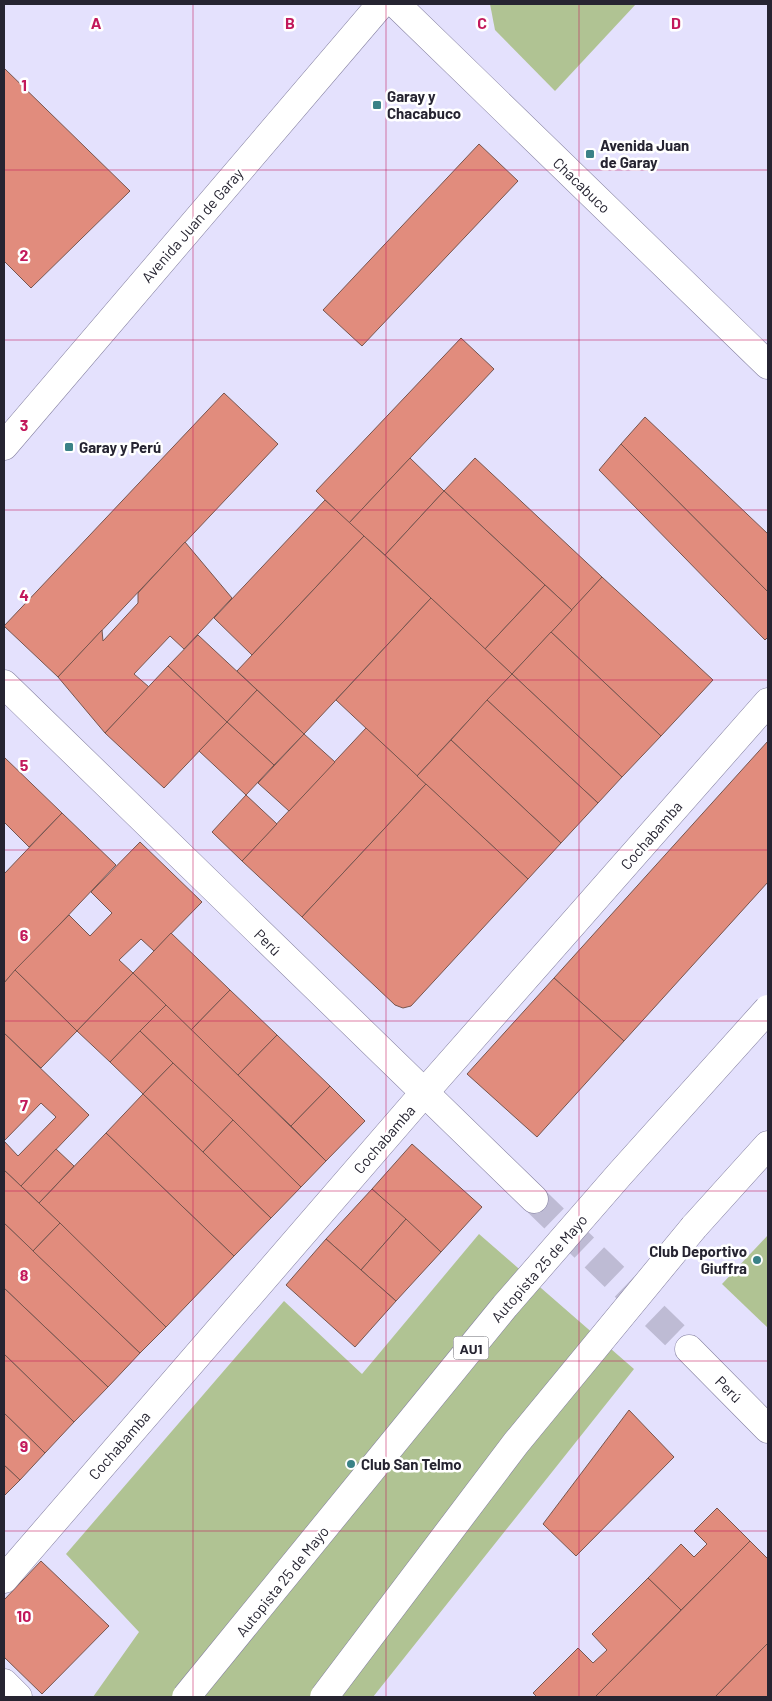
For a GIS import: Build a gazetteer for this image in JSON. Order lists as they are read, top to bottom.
{
  "streets": {
    "main road": [
      "Chacabuco",
      "Avenida Juan de Garay",
      "Cochabamba",
      "Perú",
      "Autopista 25 de Mayo",
      "AU1"
    ]
  },
  "crossings": [
    ["Cochabamba", "Perú"]
  ],
  "places": {
    "transit": ["Garay y Chacabuco", "Avenida Juan de Garay", "Garay y Perú"],
    "other": ["Club Deportivo Giuffra", "Club San Telmo"]
  },
  "grid": {
    "columns": [
      "A",
      "B",
      "C",
      "D"
    ],
    "rows": [
      "1",
      "2",
      "3",
      "4",
      "5",
      "6",
      "7",
      "8",
      "9",
      "10"
    ]
  }
}
